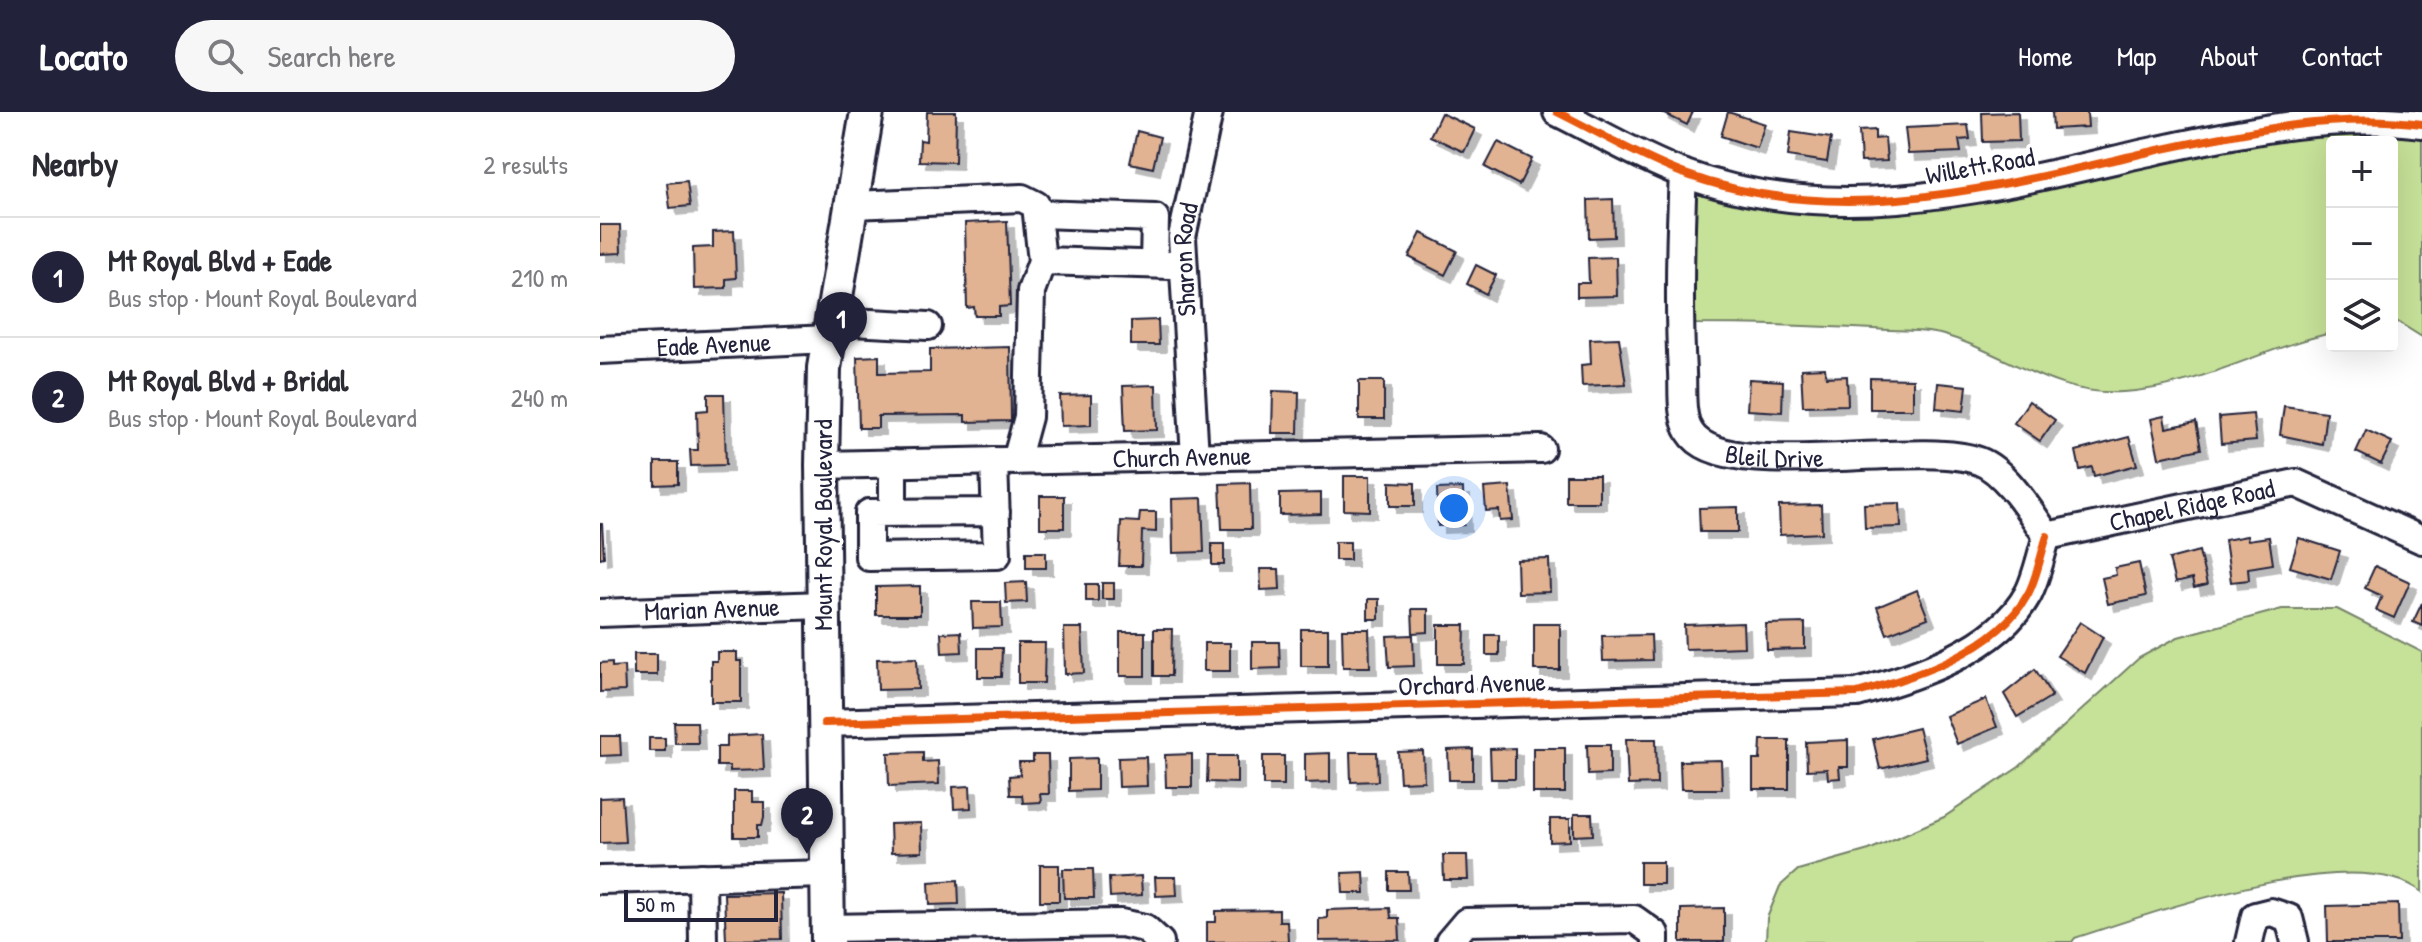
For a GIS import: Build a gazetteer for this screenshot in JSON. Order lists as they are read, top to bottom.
{
  "streets": {
    "main road": ["Mount Royal Boulevard"],
    "street": [
      "Willett Road",
      "Sharon Road",
      "Eade Avenue",
      "Bleil Drive",
      "Church Avenue",
      "Chapel Ridge Road",
      "Marian Avenue",
      "Orchard Avenue"
    ]
  },
  "crossings": [
    ["Willett Road", "Bleil Drive"],
    ["Sharon Road", "Church Avenue"],
    ["Eade Avenue", "Mount Royal Boulevard"],
    ["Bleil Drive", "Chapel Ridge Road"],
    ["Bleil Drive", "Orchard Avenue"],
    ["Church Avenue", "Mount Royal Boulevard"],
    ["Chapel Ridge Road", "Orchard Avenue"],
    ["Mount Royal Boulevard", "Marian Avenue"],
    ["Mount Royal Boulevard", "Orchard Avenue"]
  ],
  "scale_bar": "50 m",
  "page": {
    "header": "Locato",
    "search": "Search here",
    "nav": [
      "Home",
      "Map",
      "About",
      "Contact"
    ],
    "heading": ["Nearby", "2 results"],
    "map_buttons": ["+", "−"],
    "list": [
      {
        "mark": "1",
        "name": "Mt Royal Blvd + Eade",
        "note": "Bus stop · Mount Royal Boulevard",
        "value": "210 m"
      },
      {
        "mark": "2",
        "name": "Mt Royal Blvd + Bridal",
        "note": "Bus stop · Mount Royal Boulevard",
        "value": "240 m"
      }
    ],
    "pins": ["1", "2"],
    "scale": "50 m"
  }
}
